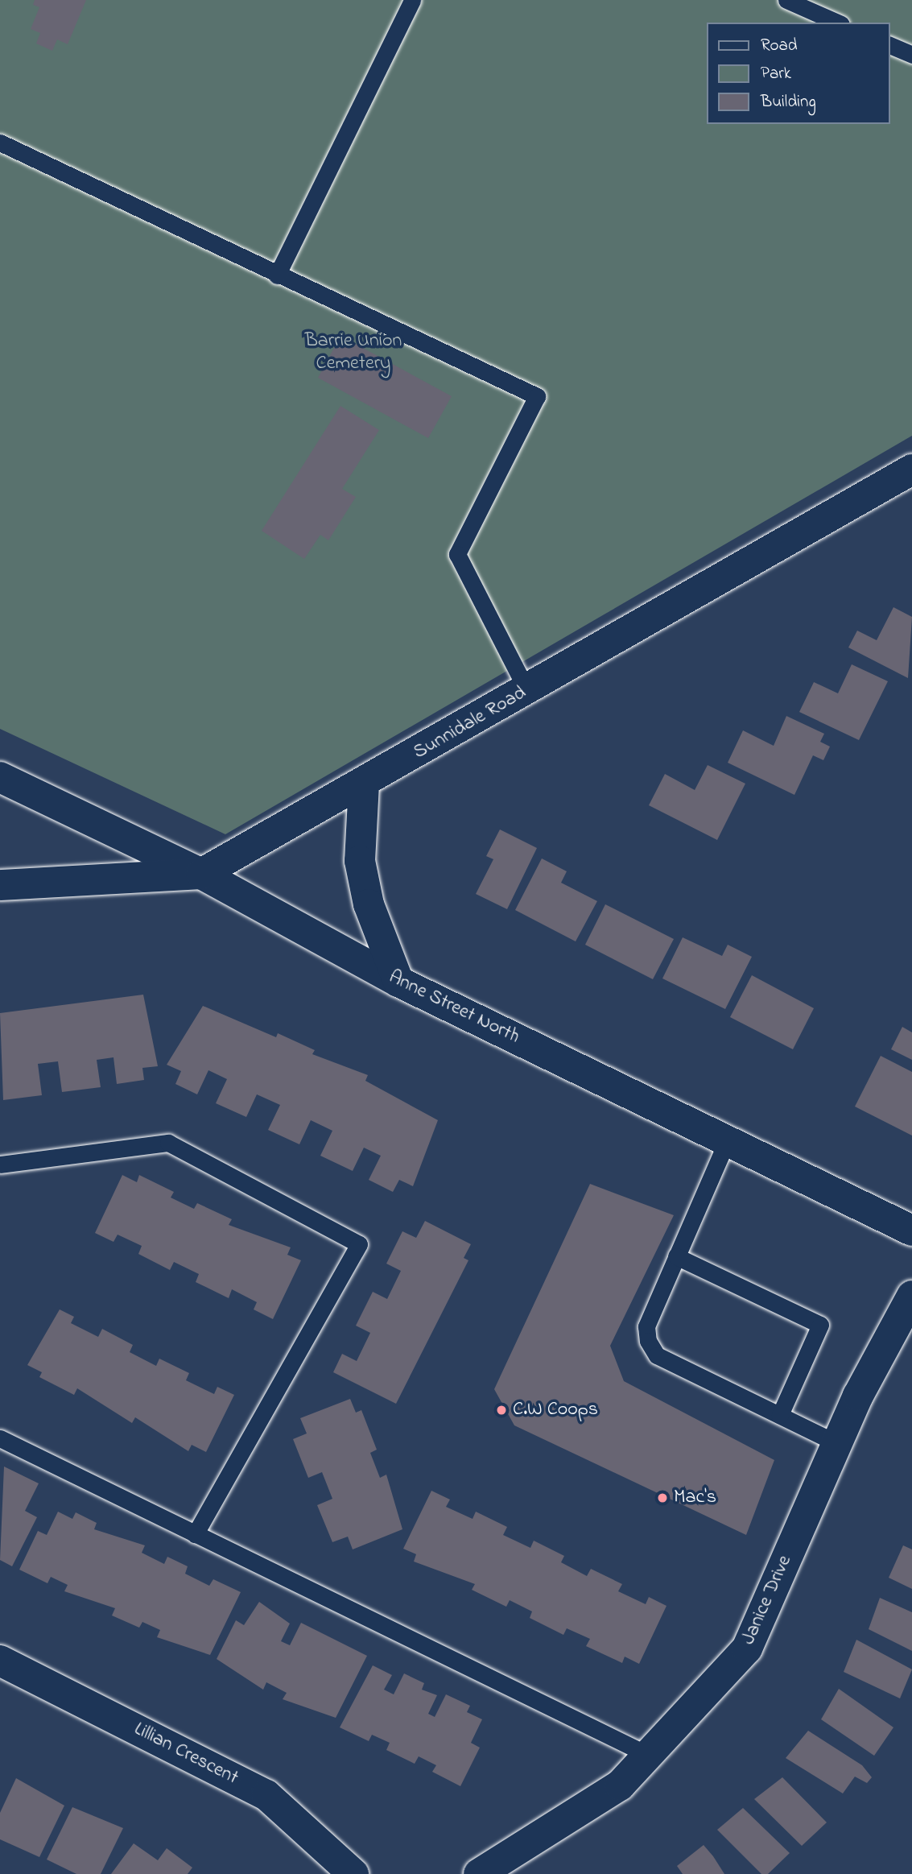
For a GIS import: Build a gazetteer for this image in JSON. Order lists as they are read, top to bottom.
{
  "streets": {
    "street": [
      "Sunnidale Road",
      "Anne Street North",
      "Janice Drive",
      "Lillian Crescent"
    ]
  },
  "crossings": [
    ["Sunnidale Road", "Anne Street North"]
  ],
  "parks": ["Barrie Union Cemetery"],
  "places": ["C.W Coops", "Mac's"],
  "legend": ["Road", "Park", "Building"]
}
